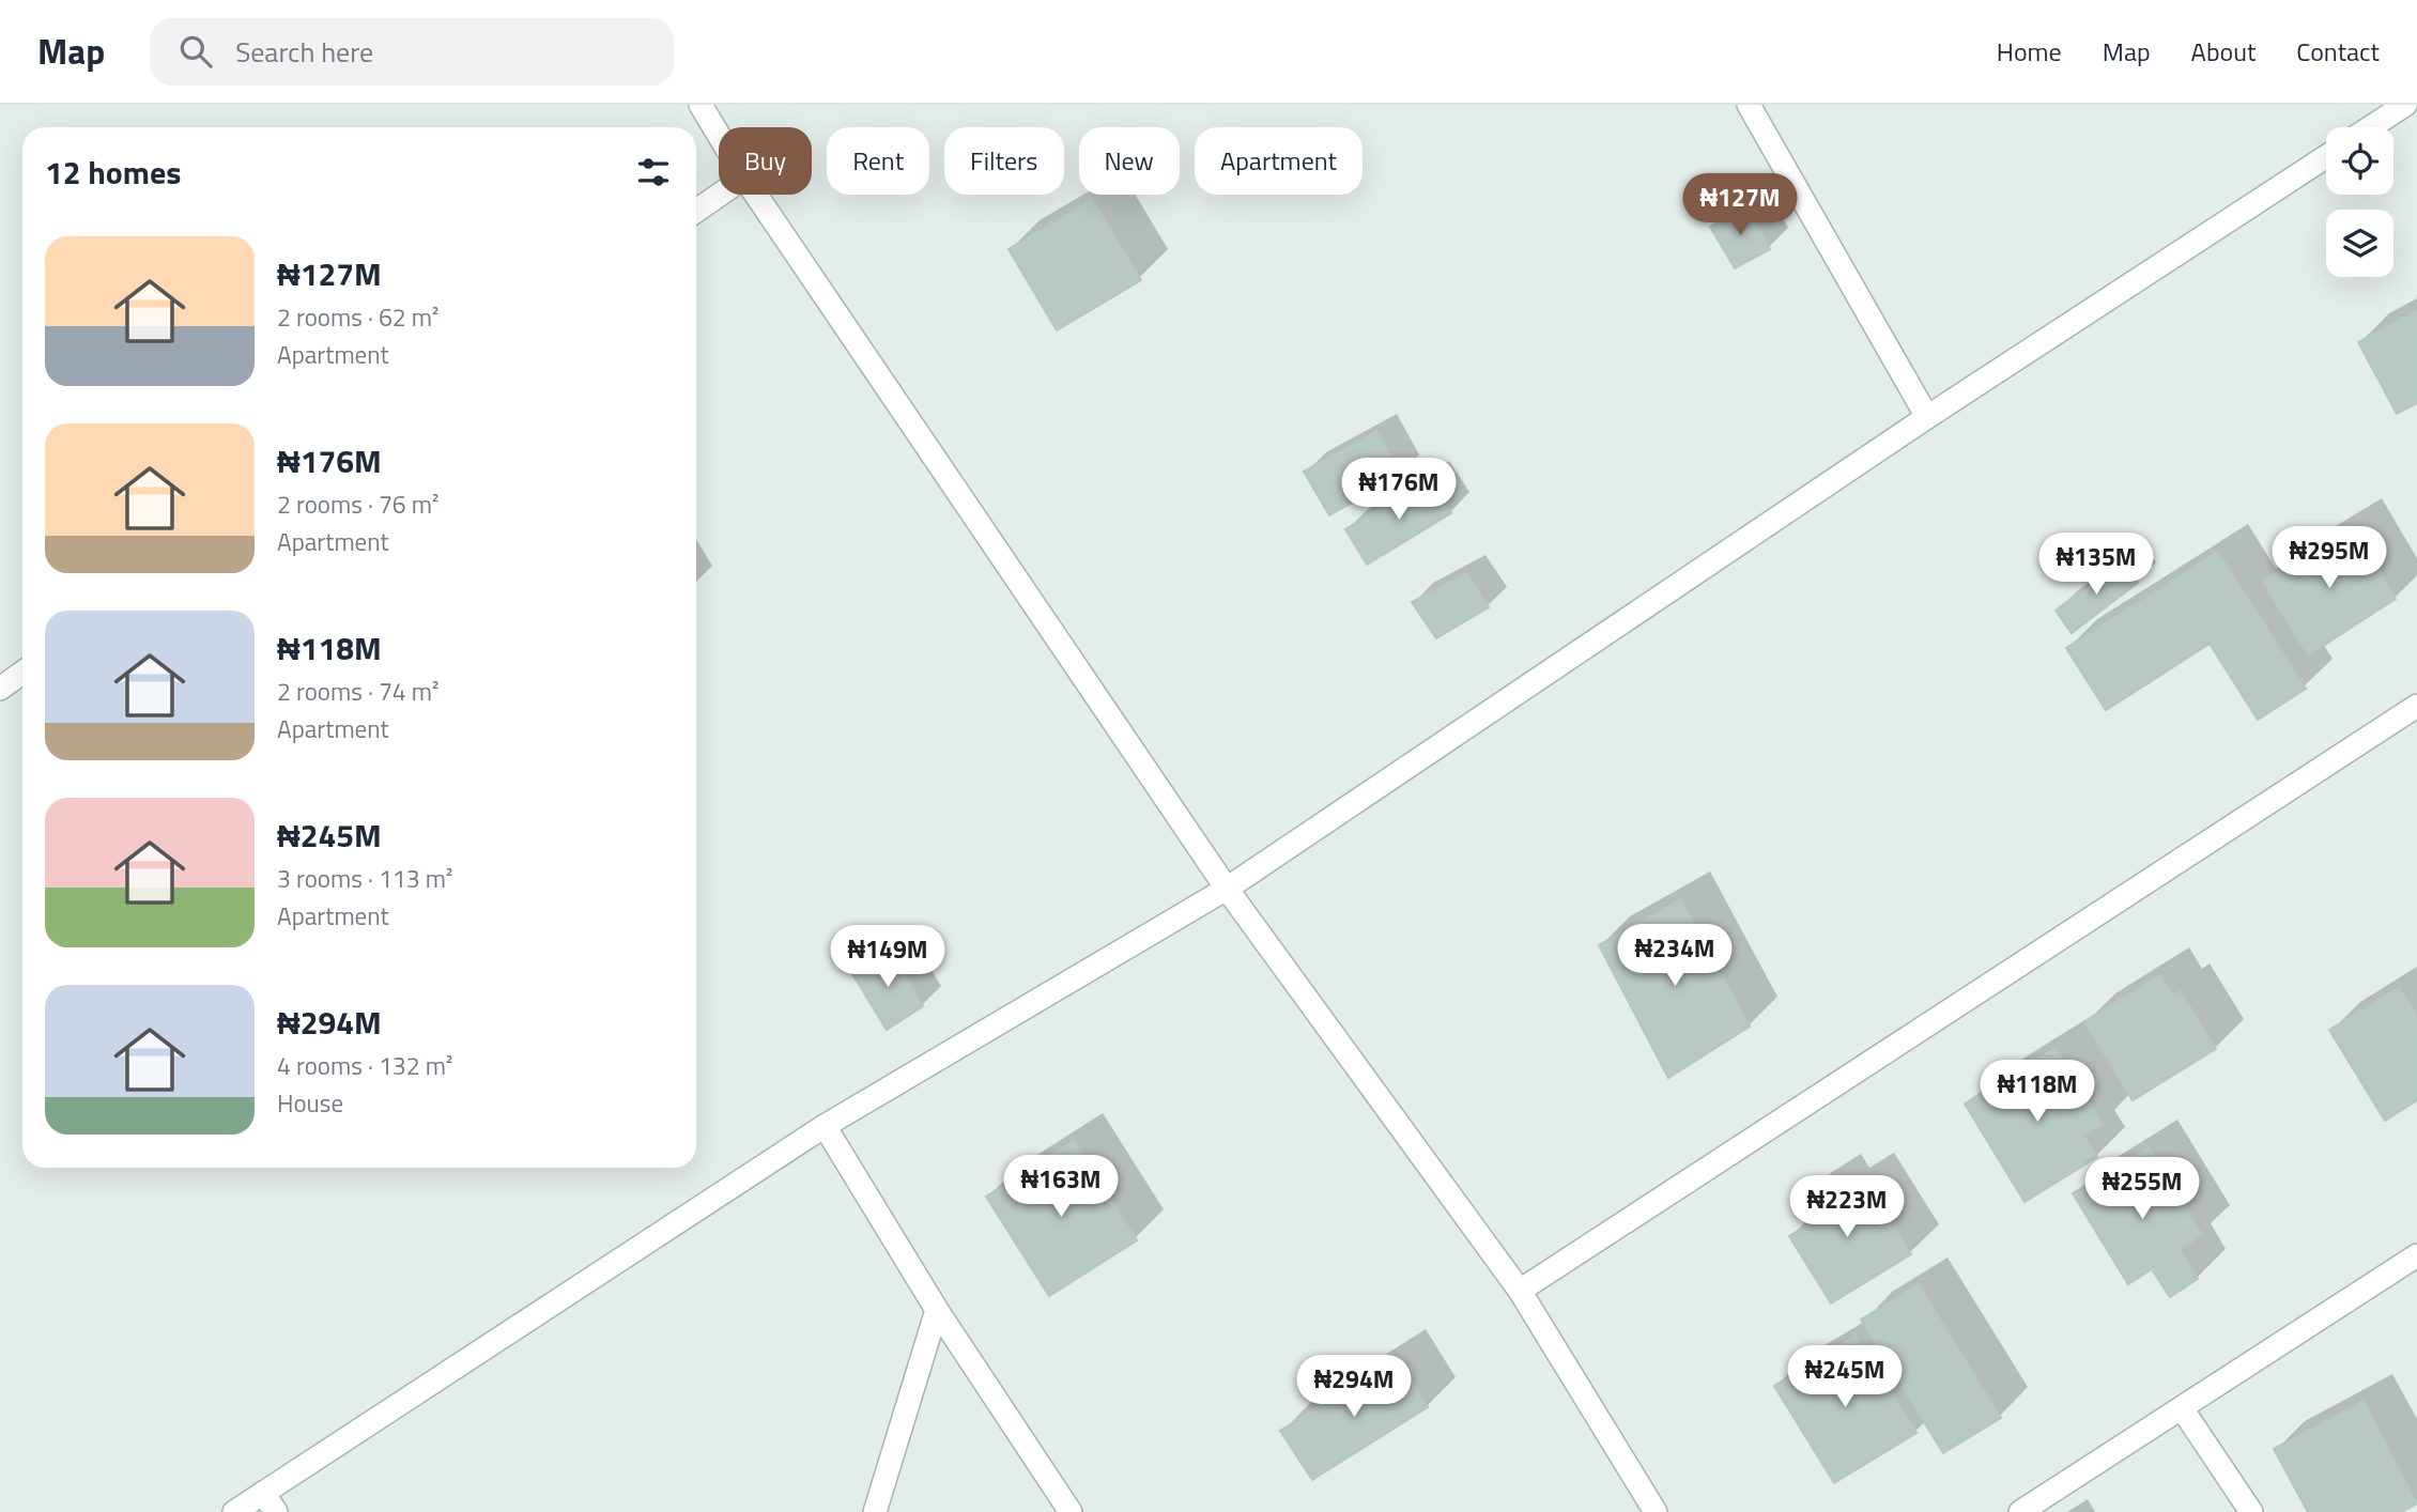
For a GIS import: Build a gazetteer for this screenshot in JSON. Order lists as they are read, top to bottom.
{
  "page": {
    "header": "Map",
    "search": "Search here",
    "nav": [
      "Home",
      "Map",
      "About",
      "Contact"
    ],
    "chip": [
      "Buy",
      "Rent",
      "Filters",
      "New",
      "Apartment"
    ],
    "heading": "12 homes",
    "price": [
      "₦127M",
      "₦176M",
      "₦295M",
      "₦135M",
      "₦234M",
      "₦149M",
      "₦118M",
      "₦163M",
      "₦255M",
      "₦223M",
      "₦245M",
      "₦294M"
    ],
    "list": [
      {
        "name": "₦127M",
        "note": "2 rooms · 62 m² · Apartment"
      },
      {
        "name": "₦176M",
        "note": "2 rooms · 76 m² · Apartment"
      },
      {
        "name": "₦118M",
        "note": "2 rooms · 74 m² · Apartment"
      },
      {
        "name": "₦245M",
        "note": "3 rooms · 113 m² · Apartment"
      },
      {
        "name": "₦294M",
        "note": "4 rooms · 132 m² · House"
      }
    ]
  }
}
